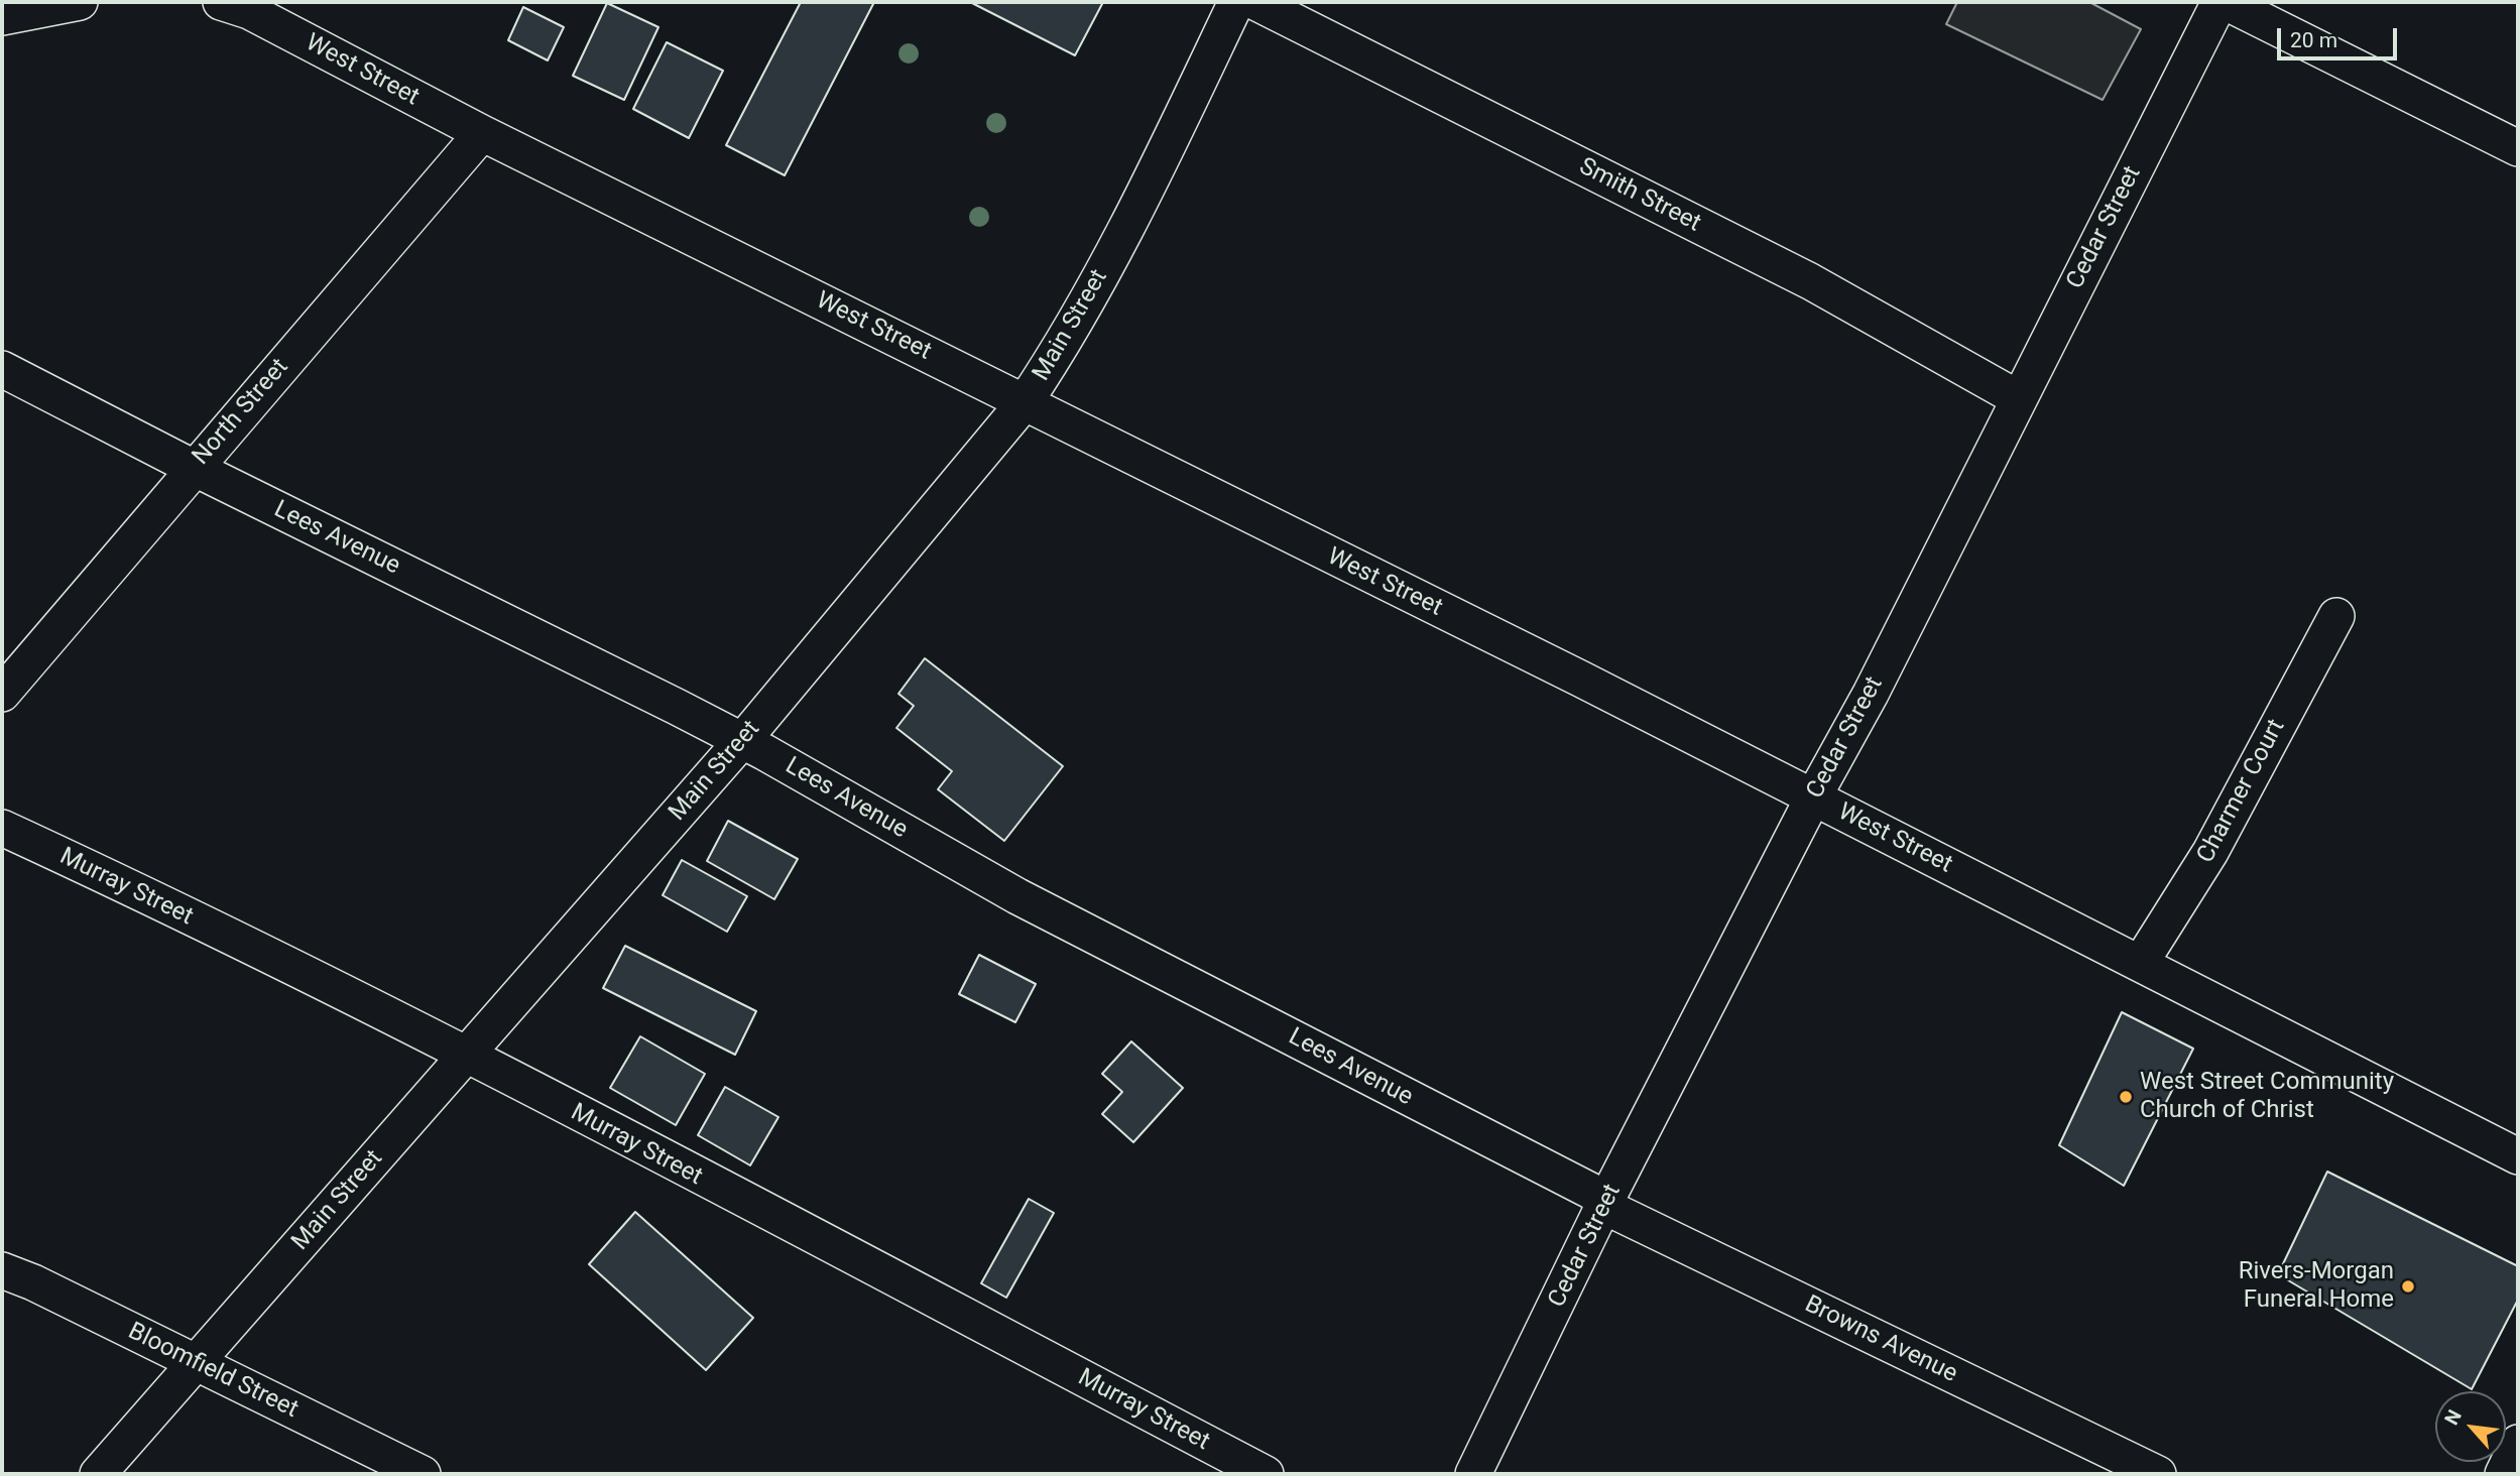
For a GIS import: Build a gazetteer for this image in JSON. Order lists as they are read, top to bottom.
{
  "streets": {
    "street": [
      "West Street",
      "Smith Street",
      "Cedar Street",
      "Main Street",
      "North Street",
      "Lees Avenue",
      "Charmer Court",
      "Murray Street",
      "Browns Avenue",
      "Bloomfield Street"
    ]
  },
  "crossings": [
    ["West Street", "Cedar Street"],
    ["West Street", "Main Street"],
    ["West Street", "North Street"],
    ["West Street", "Charmer Court"],
    ["Smith Street", "Cedar Street"],
    ["Cedar Street", "Lees Avenue"],
    ["Cedar Street", "Browns Avenue"],
    ["Main Street", "Lees Avenue"],
    ["Main Street", "Murray Street"],
    ["Main Street", "Bloomfield Street"],
    ["North Street", "Lees Avenue"],
    ["Lees Avenue", "Browns Avenue"]
  ],
  "places": ["West Street Community Church of Christ", "Rivers-Morgan Funeral Home"],
  "scale_bar": "20 m",
  "north": "top left"
}
